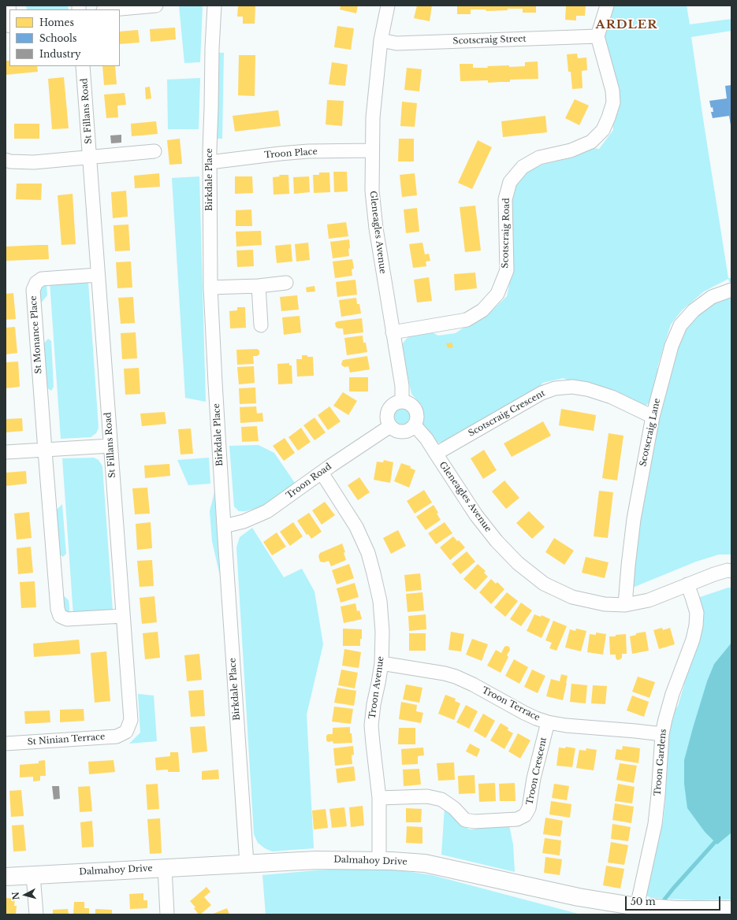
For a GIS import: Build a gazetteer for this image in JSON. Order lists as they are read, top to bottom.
{
  "streets": {
    "street": [
      "Scotscraig Street",
      "St Fillans Road",
      "Troon Place",
      "Birkdale Place",
      "Gleneagles Avenue",
      "Scotscraig Road",
      "St Monance Place",
      "Scotscraig Crescent",
      "Scotscraig Lane",
      "Troon Road",
      "Troon Avenue",
      "Troon Terrace",
      "St Ninian Terrace",
      "Troon Gardens",
      "Troon Crescent",
      "Dalmahoy Drive"
    ]
  },
  "crossings": [
    ["Scotscraig Street", "Gleneagles Avenue"],
    ["Scotscraig Street", "Scotscraig Road"],
    ["St Fillans Road", "St Monance Place"],
    ["St Fillans Road", "St Ninian Terrace"],
    ["Troon Place", "Birkdale Place"],
    ["Troon Place", "Gleneagles Avenue"],
    ["Birkdale Place", "Troon Road"],
    ["Birkdale Place", "Dalmahoy Drive"],
    ["Gleneagles Avenue", "Scotscraig Road"],
    ["Gleneagles Avenue", "Scotscraig Crescent"],
    ["Gleneagles Avenue", "Scotscraig Lane"],
    ["Gleneagles Avenue", "Troon Road"],
    ["Gleneagles Avenue", "Troon Gardens"],
    ["Scotscraig Crescent", "Scotscraig Lane"],
    ["Troon Road", "Troon Avenue"],
    ["Troon Avenue", "Troon Terrace"],
    ["Troon Avenue", "Troon Crescent"],
    ["Troon Avenue", "Dalmahoy Drive"],
    ["Troon Terrace", "Troon Gardens"],
    ["Troon Terrace", "Troon Crescent"],
    ["Troon Gardens", "Dalmahoy Drive"]
  ],
  "districts": ["ARDLER"],
  "legend": ["Homes", "Schools", "Industry"],
  "scale_bar": "50 m",
  "north": "left"
}
